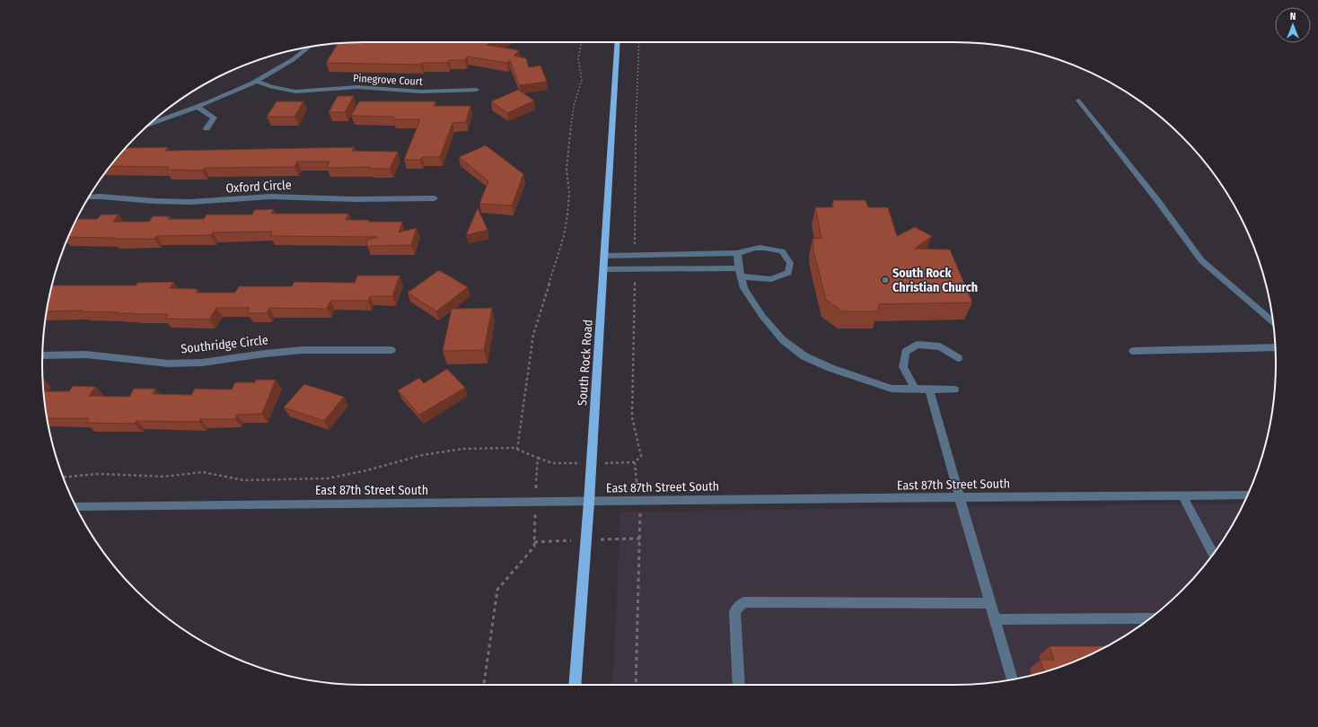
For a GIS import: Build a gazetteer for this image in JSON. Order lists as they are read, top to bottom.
{
  "streets": {
    "main road": ["South Rock Road"],
    "street": [
      "Pinegrove Court",
      "Oxford Circle",
      "Southridge Circle",
      "East 87th Street South"
    ]
  },
  "crossings": [
    ["South Rock Road", "East 87th Street South"]
  ],
  "places": ["South Rock Christian Church"],
  "north": "top"
}
